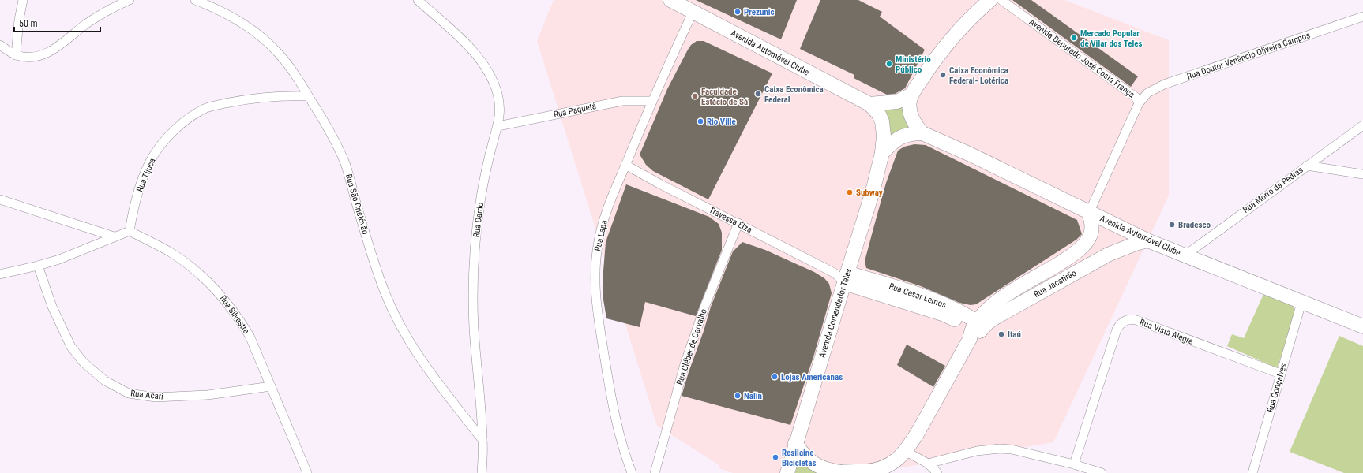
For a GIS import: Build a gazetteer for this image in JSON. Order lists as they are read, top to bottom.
{
  "streets": {
    "main road": [
      "Avenida Automóvel Clube",
      "Rua Jacatirão",
      "Rua Cesar Lemos",
      "Avenida Comendador Teles"
    ],
    "street": [
      "Rua Doutor Venâncio Oliveira Campos",
      "Avenida Deputado José Costa França",
      "Rua Paquetá",
      "Rua Tijuca",
      "Rua Morro da Pedras",
      "Rua São Cristóvão",
      "Rua Dardo",
      "Travessa Elza",
      "Rua Lapa",
      "Rua Silvestre",
      "Rua Vista Alegre",
      "Rua Cléber de Carvalho",
      "Rua Gonçalves",
      "Rua Acari"
    ]
  },
  "crossings": [
    ["Avenida Automóvel Clube", "Avenida Deputado José Costa França"],
    ["Avenida Automóvel Clube", "Rua Morro da Pedras"],
    ["Avenida Automóvel Clube", "Rua Lapa"],
    ["Avenida Automóvel Clube", "Rua Jacatirão"],
    ["Avenida Automóvel Clube", "Avenida Comendador Teles"],
    ["Avenida Automóvel Clube", "Rua Gonçalves"],
    ["Rua Doutor Venâncio Oliveira Campos", "Avenida Deputado José Costa França"],
    ["Avenida Deputado José Costa França", "Rua Jacatirão"],
    ["Rua Paquetá", "Rua Dardo"],
    ["Rua Paquetá", "Rua Lapa"],
    ["Rua Tijuca", "Rua São Cristóvão"],
    ["Rua Tijuca", "Rua Silvestre"],
    ["Rua São Cristóvão", "Rua Dardo"],
    ["Travessa Elza", "Rua Lapa"],
    ["Travessa Elza", "Rua Cesar Lemos"],
    ["Travessa Elza", "Avenida Comendador Teles"],
    ["Travessa Elza", "Rua Cléber de Carvalho"],
    ["Rua Jacatirão", "Rua Cesar Lemos"],
    ["Rua Jacatirão", "Avenida Comendador Teles"],
    ["Rua Cesar Lemos", "Avenida Comendador Teles"],
    ["Rua Silvestre", "Rua Acari"],
    ["Rua Vista Alegre", "Rua Gonçalves"]
  ],
  "places": [
    "Prezunic",
    "Mercado Popular de Vilar dos Teles",
    "Ministério Público",
    "Caixa Econômica Federal- Lotérica",
    "Caixa Econômica Federal",
    "Faculdade Estácio de Sá",
    "Rio Ville",
    "Subway",
    "Bradesco",
    "Itaú",
    "Lojas Americanas",
    "Nalin",
    "Resilaine Bicicletas"
  ],
  "scale_bar": "50 m"
}
